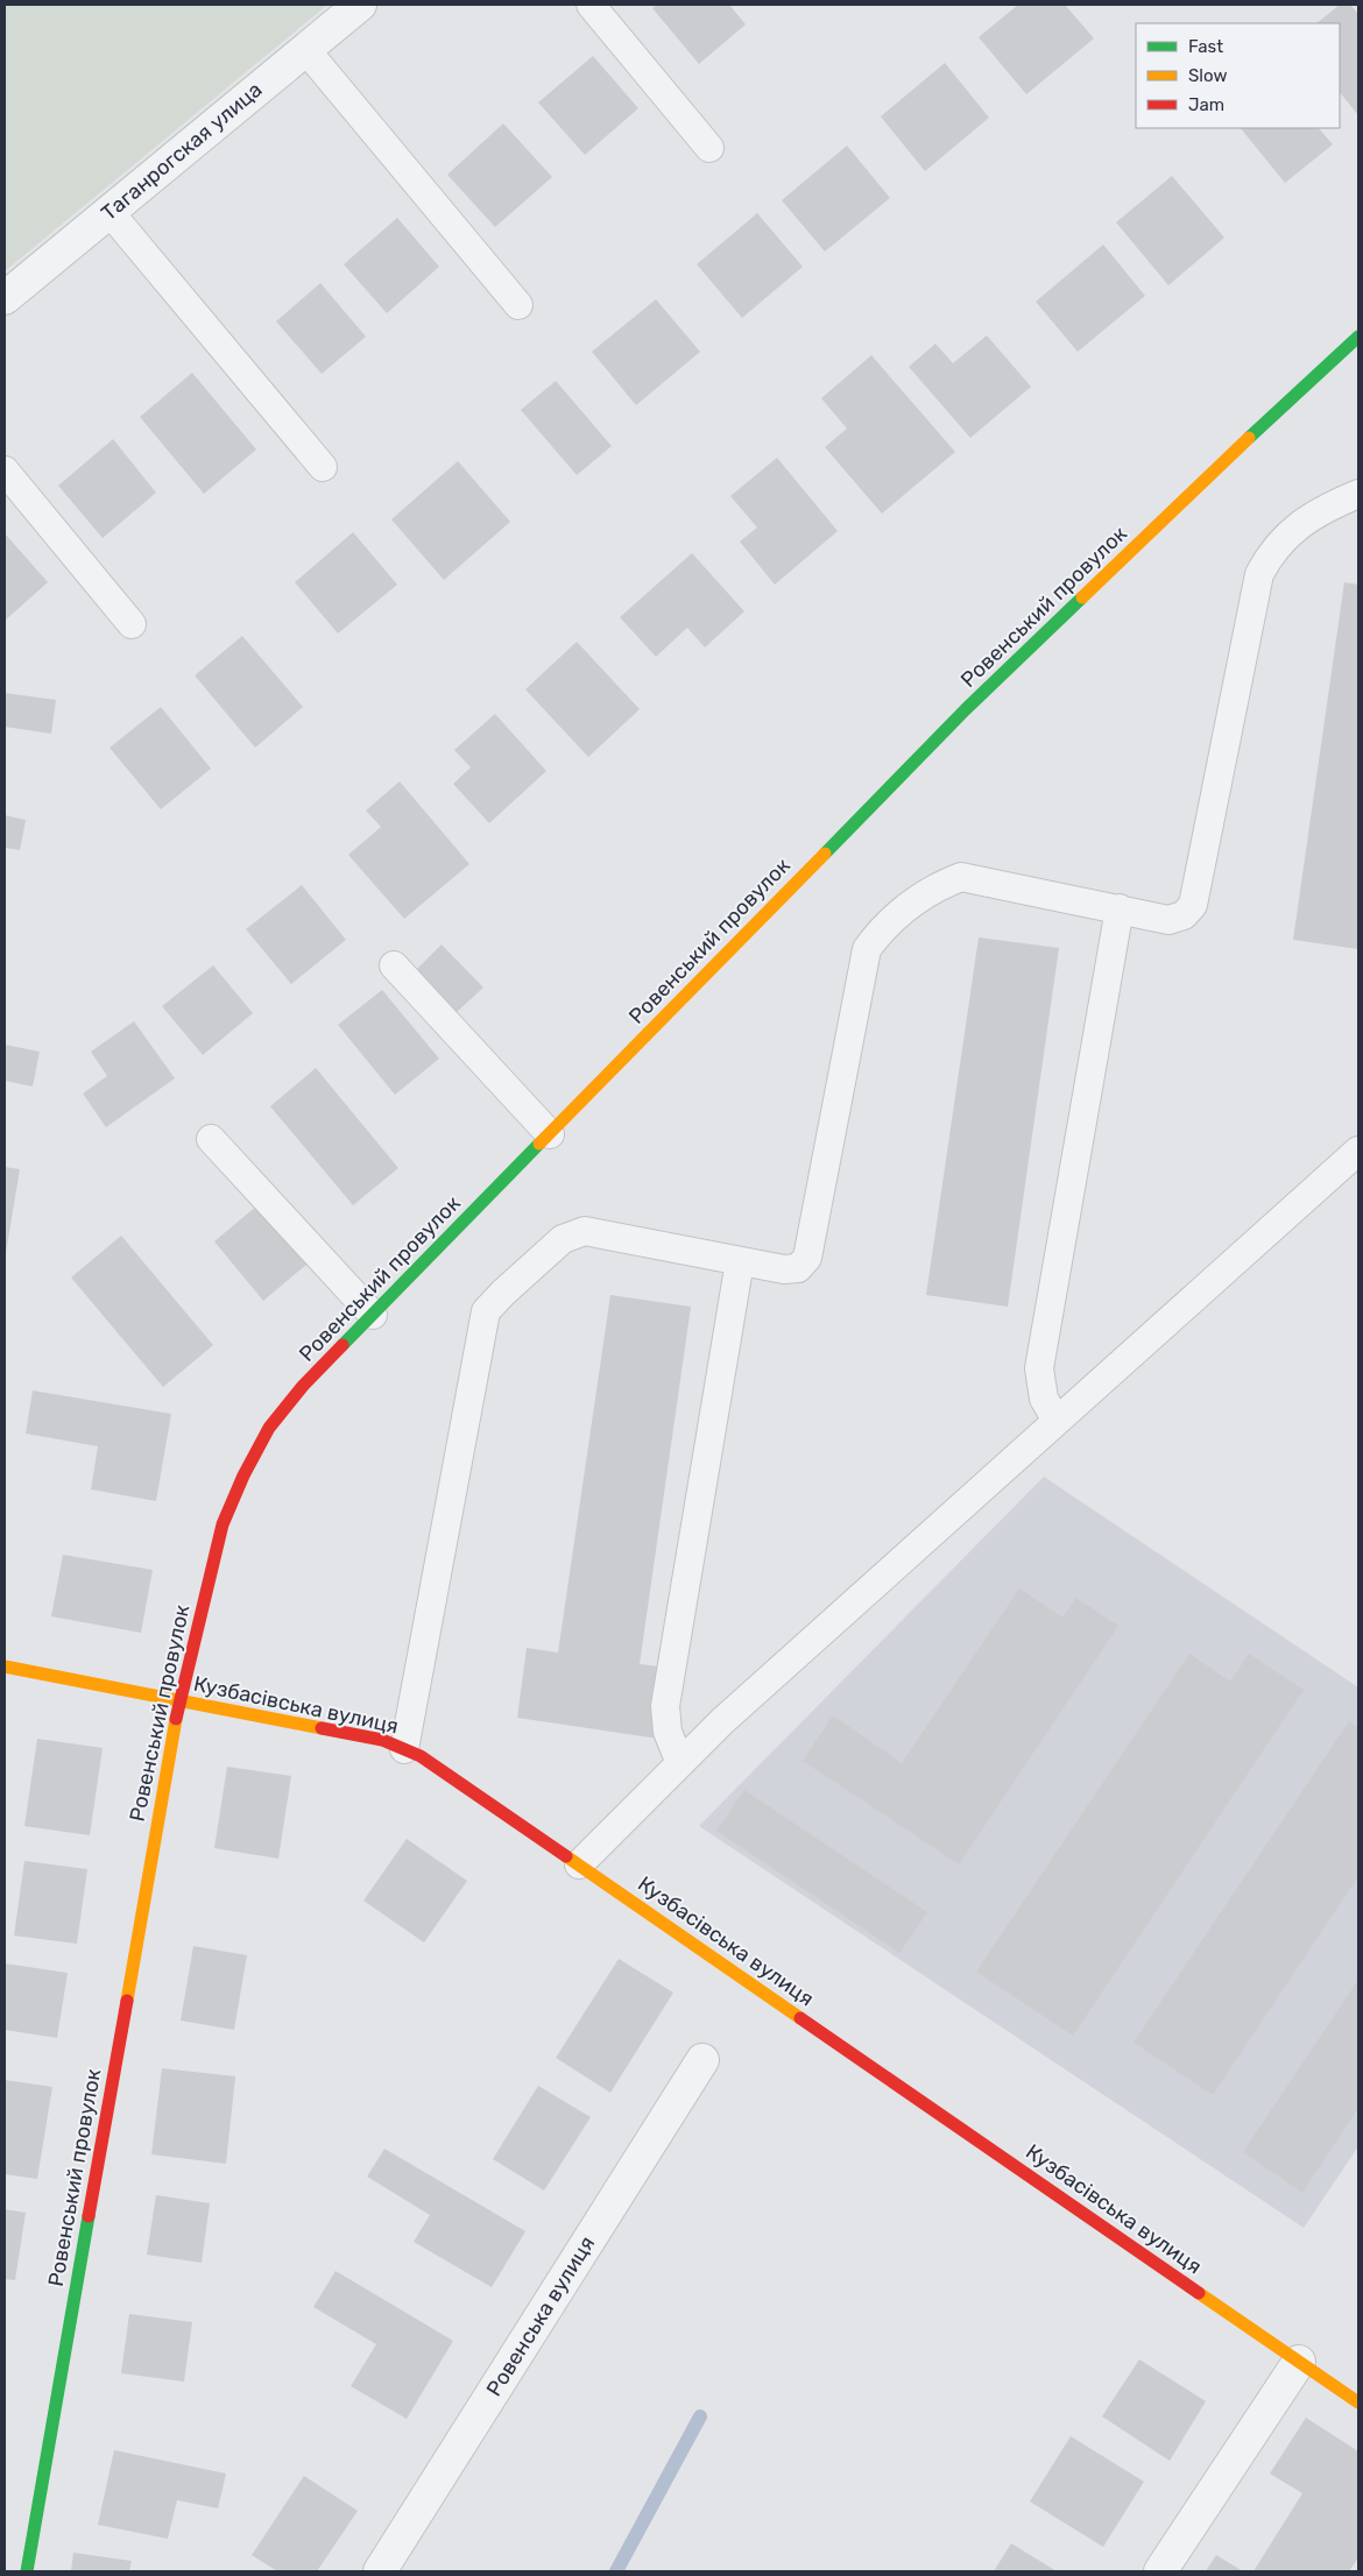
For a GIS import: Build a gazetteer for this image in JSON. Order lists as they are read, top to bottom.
{
  "streets": {
    "street": [
      "Таганрогская улица",
      "Ровенський провулок",
      "Кузбасівська вулиця",
      "Ровенська вулиця"
    ]
  },
  "crossings": [
    ["Ровенський провулок", "Кузбасівська вулиця"]
  ],
  "legend": ["Fast", "Slow", "Jam"]
}
